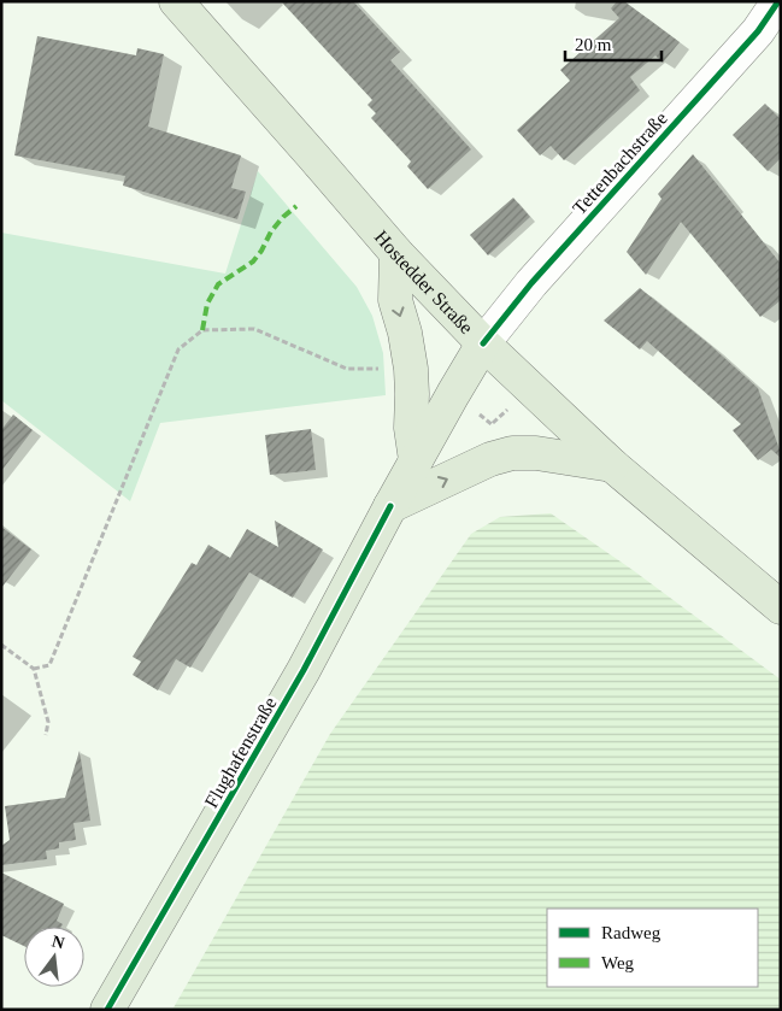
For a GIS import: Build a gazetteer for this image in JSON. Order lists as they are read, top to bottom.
{
  "streets": {
    "main road": ["Hostedder Straße", "Flughafenstraße"],
    "street": ["Tettenbachstraße"]
  },
  "crossings": [
    ["Tettenbachstraße", "Hostedder Straße"],
    ["Tettenbachstraße", "Flughafenstraße"],
    ["Hostedder Straße", "Flughafenstraße"]
  ],
  "legend": ["Radweg", "Weg"],
  "scale_bar": "20 m",
  "north": "top"
}
